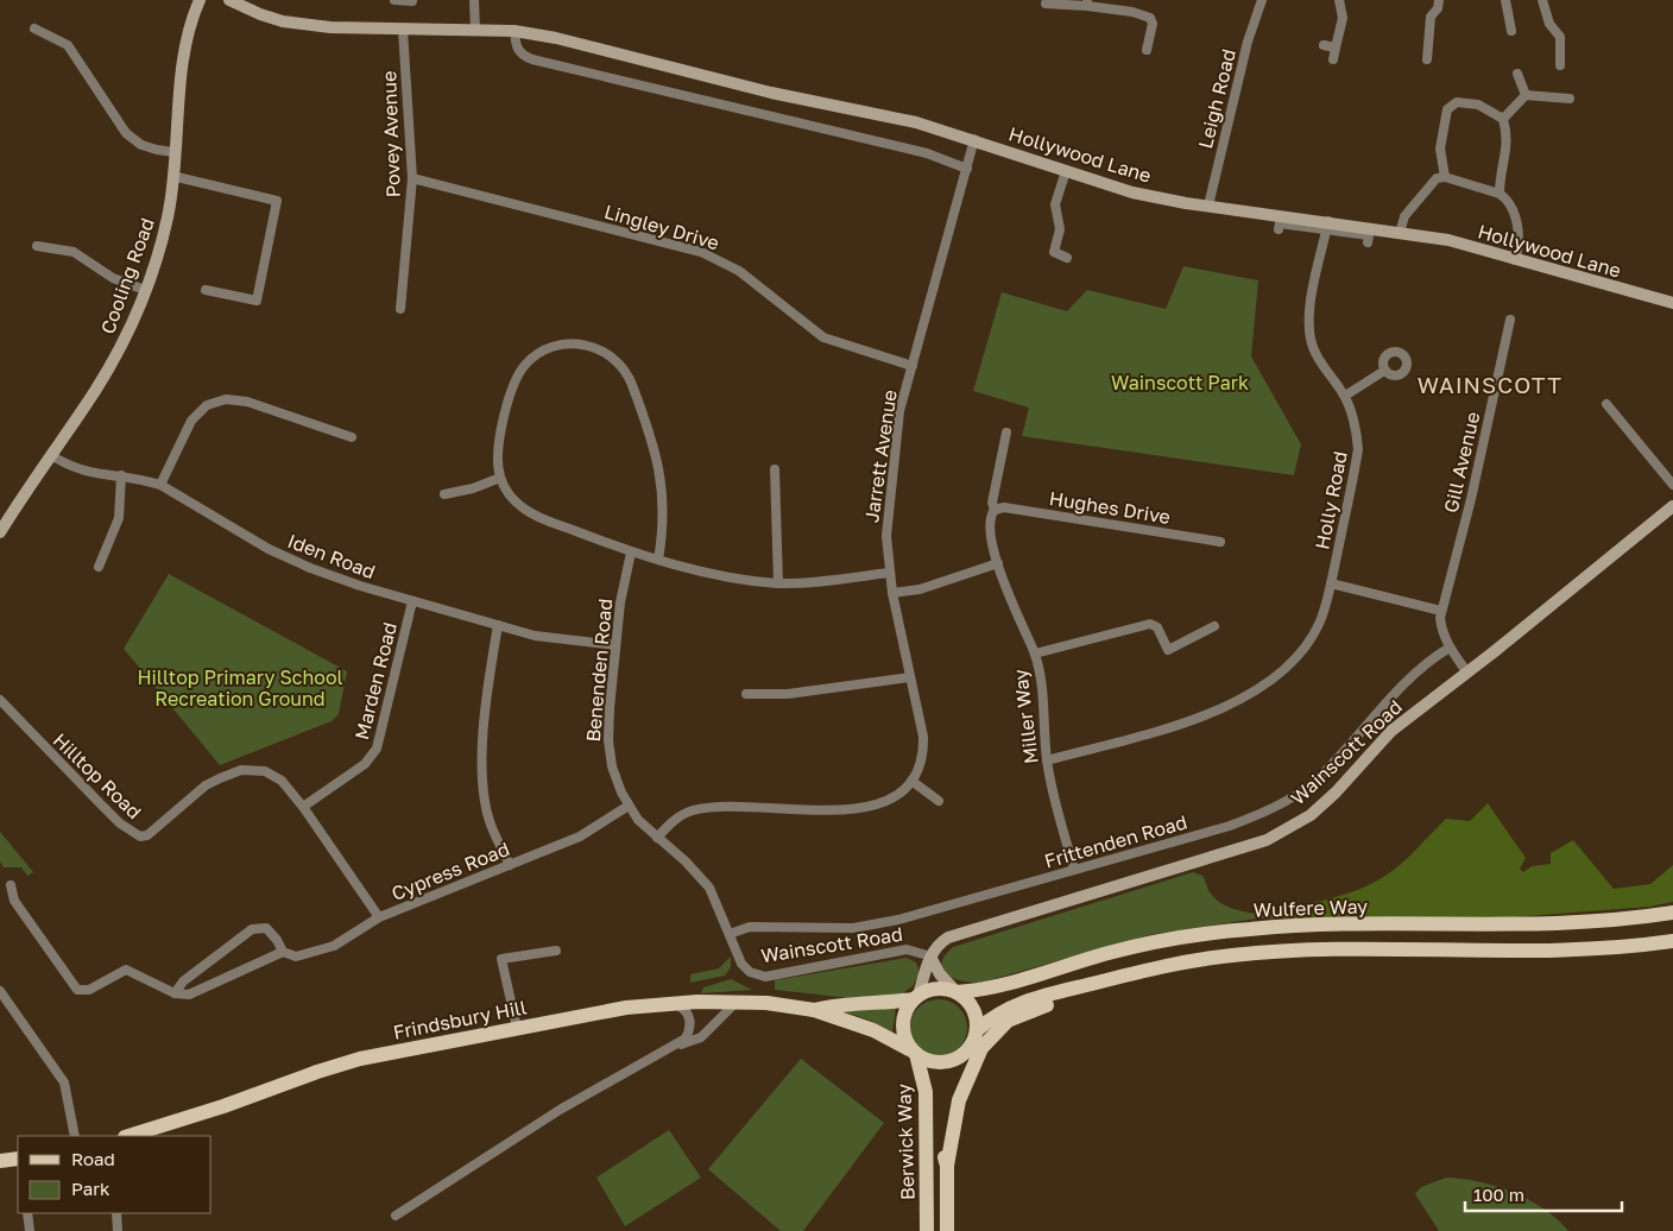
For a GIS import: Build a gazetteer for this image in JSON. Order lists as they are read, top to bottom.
{
  "streets": {
    "main road": [
      "Hollywood Lane",
      "Cooling Road",
      "Wainscott Road",
      "Wulfere Way",
      "Frindsbury Hill",
      "Berwick Way"
    ],
    "street": [
      "Leigh Road",
      "Povey Avenue",
      "Lingley Drive",
      "Jarrett Avenue",
      "Gill Avenue",
      "Holly Road",
      "Hughes Drive",
      "Iden Road",
      "Benenden Road",
      "Marden Road",
      "Miller Way",
      "Hilltop Road",
      "Frittenden Road",
      "Cypress Road"
    ]
  },
  "crossings": [
    ["Leigh Road", "Hollywood Lane"],
    ["Povey Avenue", "Hollywood Lane"],
    ["Povey Avenue", "Lingley Drive"],
    ["Hollywood Lane", "Jarrett Avenue"],
    ["Hollywood Lane", "Holly Road"],
    ["Lingley Drive", "Jarrett Avenue"],
    ["Cooling Road", "Iden Road"],
    ["Jarrett Avenue", "Benenden Road"],
    ["Gill Avenue", "Wainscott Road"],
    ["Gill Avenue", "Frittenden Road"],
    ["Holly Road", "Miller Way"],
    ["Hughes Drive", "Miller Way"],
    ["Iden Road", "Benenden Road"],
    ["Iden Road", "Marden Road"],
    ["Benenden Road", "Wainscott Road"],
    ["Benenden Road", "Frittenden Road"],
    ["Benenden Road", "Cypress Road"],
    ["Marden Road", "Hilltop Road"],
    ["Miller Way", "Frittenden Road"],
    ["Wainscott Road", "Wulfere Way"],
    ["Wainscott Road", "Frindsbury Hill"],
    ["Wainscott Road", "Berwick Way"],
    ["Hilltop Road", "Cypress Road"],
    ["Wulfere Way", "Frindsbury Hill"],
    ["Wulfere Way", "Berwick Way"],
    ["Frindsbury Hill", "Berwick Way"]
  ],
  "districts": ["WAINSCOTT"],
  "parks": ["Wainscott Park", "Hilltop Primary School Recreation Ground"],
  "legend": ["Road", "Park"],
  "scale_bar": "100 m"
}
